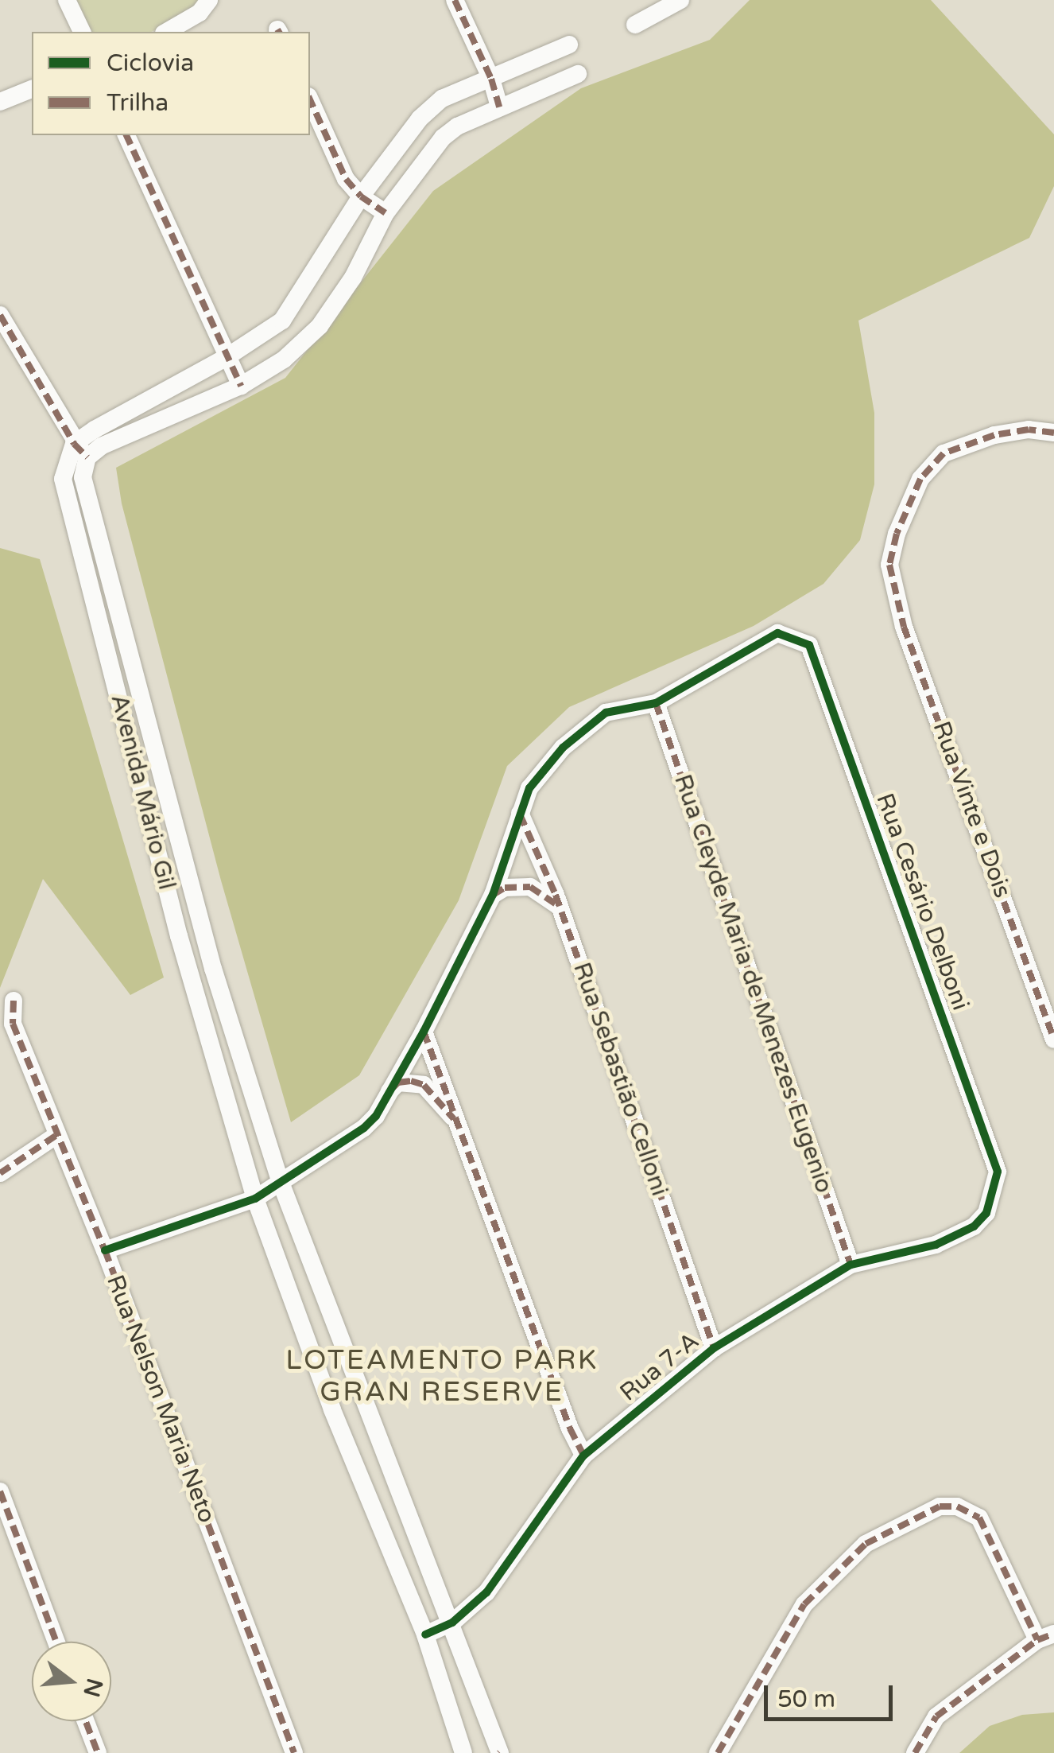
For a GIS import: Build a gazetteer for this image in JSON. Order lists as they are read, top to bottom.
{
  "streets": {
    "street": [
      "Avenida Mário Gil",
      "Rua Vinte e Dois",
      "Rua Cesário Delboni",
      "Rua Cleyde Maria de Menezes Eugenio",
      "Rua Sebastião Celloni",
      "Rua 7-A",
      "Rua Nelson Maria Neto"
    ]
  },
  "crossings": [
    ["Avenida Mário Gil", "Rua 7-A"],
    ["Rua Cesário Delboni", "Rua Cleyde Maria de Menezes Eugenio"],
    ["Rua Cesário Delboni", "Rua 7-A"],
    ["Rua Cleyde Maria de Menezes Eugenio", "Rua 7-A"],
    ["Rua Sebastião Celloni", "Rua 7-A"]
  ],
  "districts": ["LOTEAMENTO PARK GRAN RESERVE"],
  "legend": ["Ciclovia", "Trilha"],
  "scale_bar": "50 m",
  "north": "right"
}
